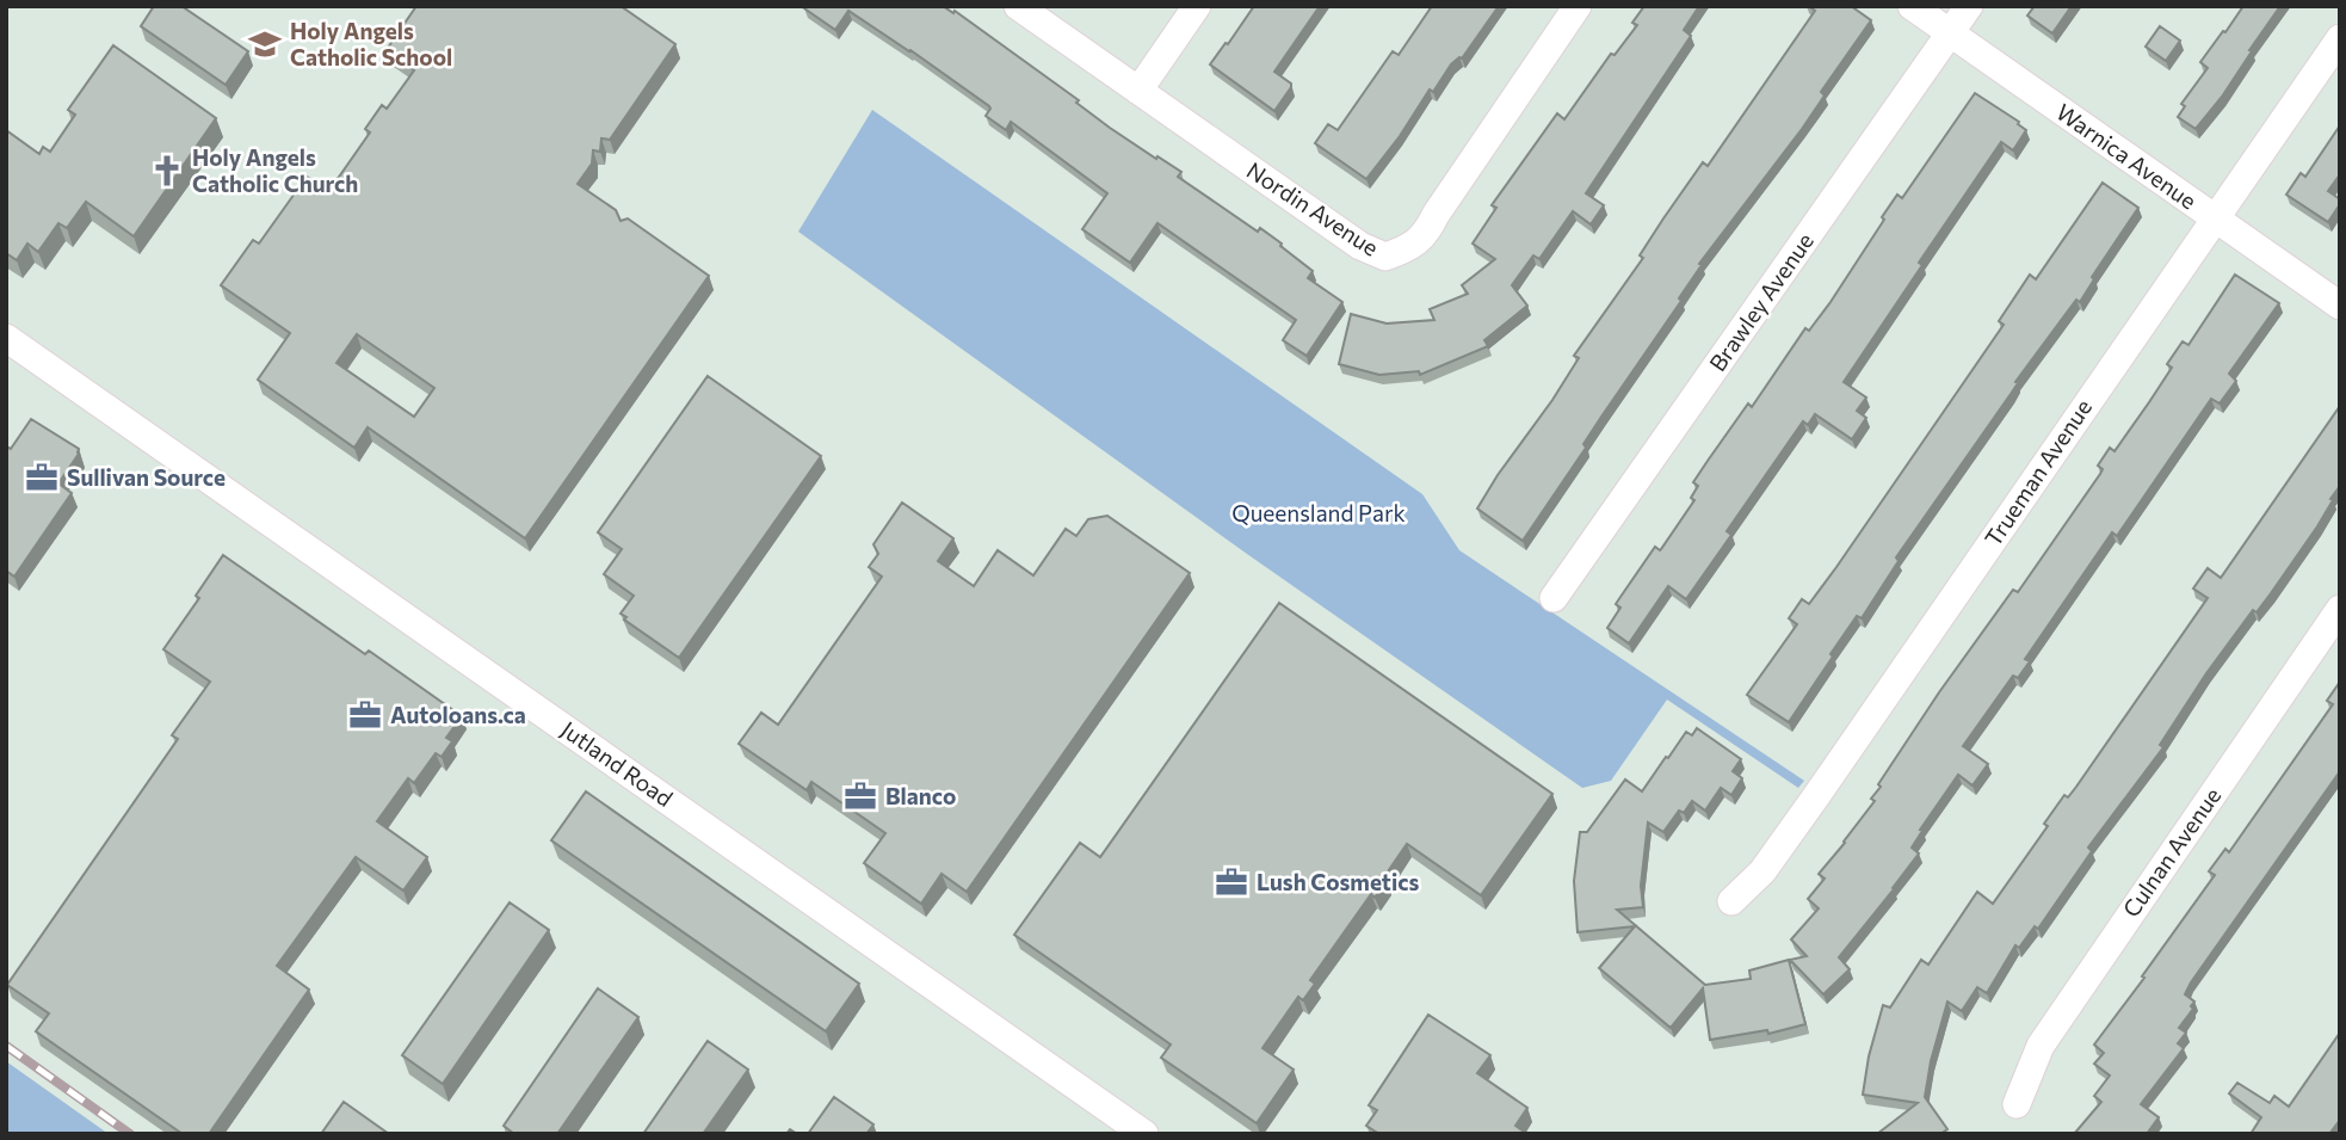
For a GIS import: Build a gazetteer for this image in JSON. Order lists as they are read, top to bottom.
{
  "streets": {
    "street": [
      "Warnica Avenue",
      "Nordin Avenue",
      "Brawley Avenue",
      "Trueman Avenue",
      "Jutland Road",
      "Culnan Avenue"
    ]
  },
  "crossings": [
    ["Warnica Avenue", "Brawley Avenue"],
    ["Warnica Avenue", "Trueman Avenue"]
  ],
  "parks": ["Queensland Park"],
  "places": {
    "school or university": ["Holy Angels Catholic School"],
    "church": ["Holy Angels Catholic Church"],
    "office": [
      "Sullivan Source",
      "Autoloans.ca",
      "Blanco",
      "Lush Cosmetics"
    ]
  }
}
